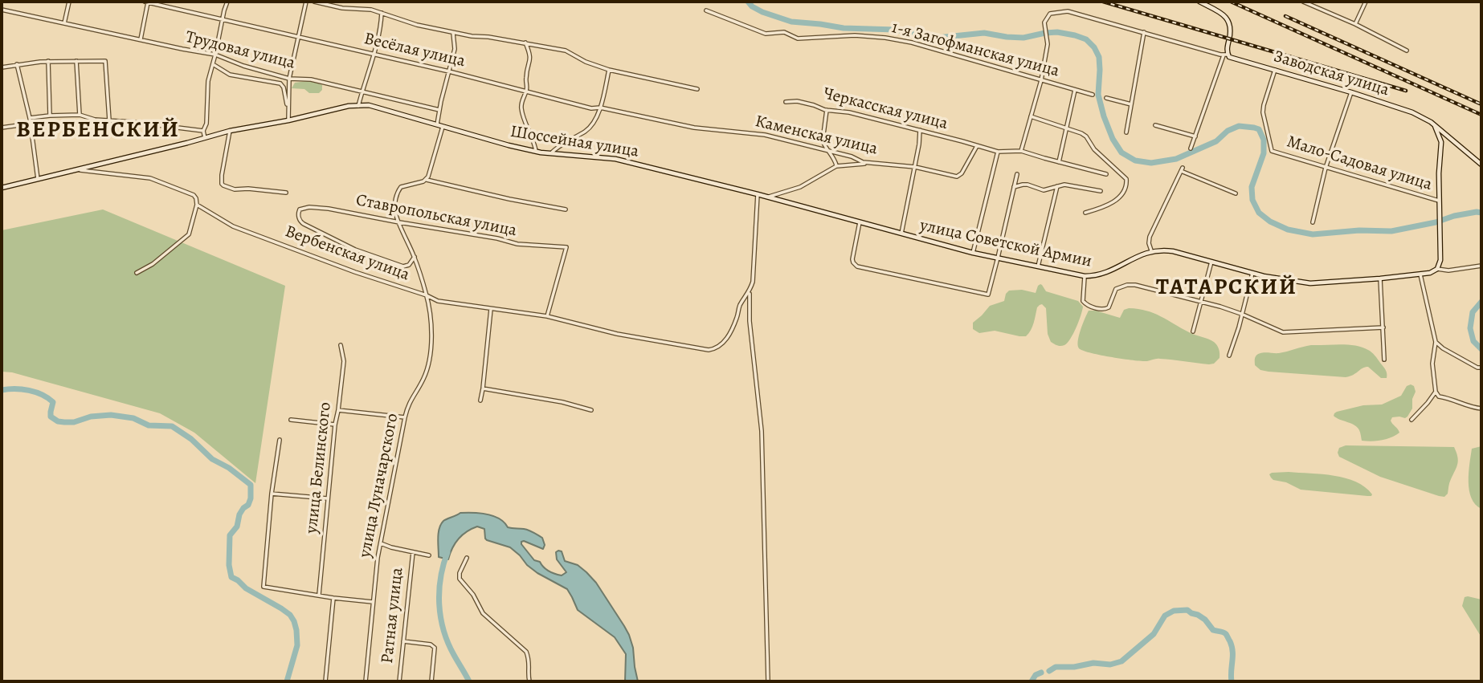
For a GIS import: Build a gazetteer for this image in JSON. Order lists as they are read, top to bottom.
{
  "streets": {
    "main road": [
      "Заводская улица",
      "Шоссейная улица",
      "улица Советской Армии",
      "Вербенская улица"
    ],
    "street": [
      "1-я Загофманская улица",
      "Трудовая улица",
      "Весёлая улица",
      "Черкасская улица",
      "Каменская улица",
      "Мало-Садовая улица",
      "Ставропольская улица",
      "улица Белинского",
      "улица Луначарского",
      "Ратная улица"
    ]
  },
  "crossings": [
    ["Весёлая улица", "Каменская улица"],
    ["Заводская улица", "Мало-Садовая улица"],
    ["Черкасская улица", "Каменская улица"],
    ["Шоссейная улица", "улица Советской Армии"],
    ["Шоссейная улица", "Вербенская улица"],
    ["Ставропольская улица", "Вербенская улица"],
    ["Ставропольская улица", "улица Луначарского"],
    ["Вербенская улица", "улица Луначарского"]
  ],
  "districts": ["ВЕРБЕНСКИЙ", "ТАТАРСКИЙ"]
}
